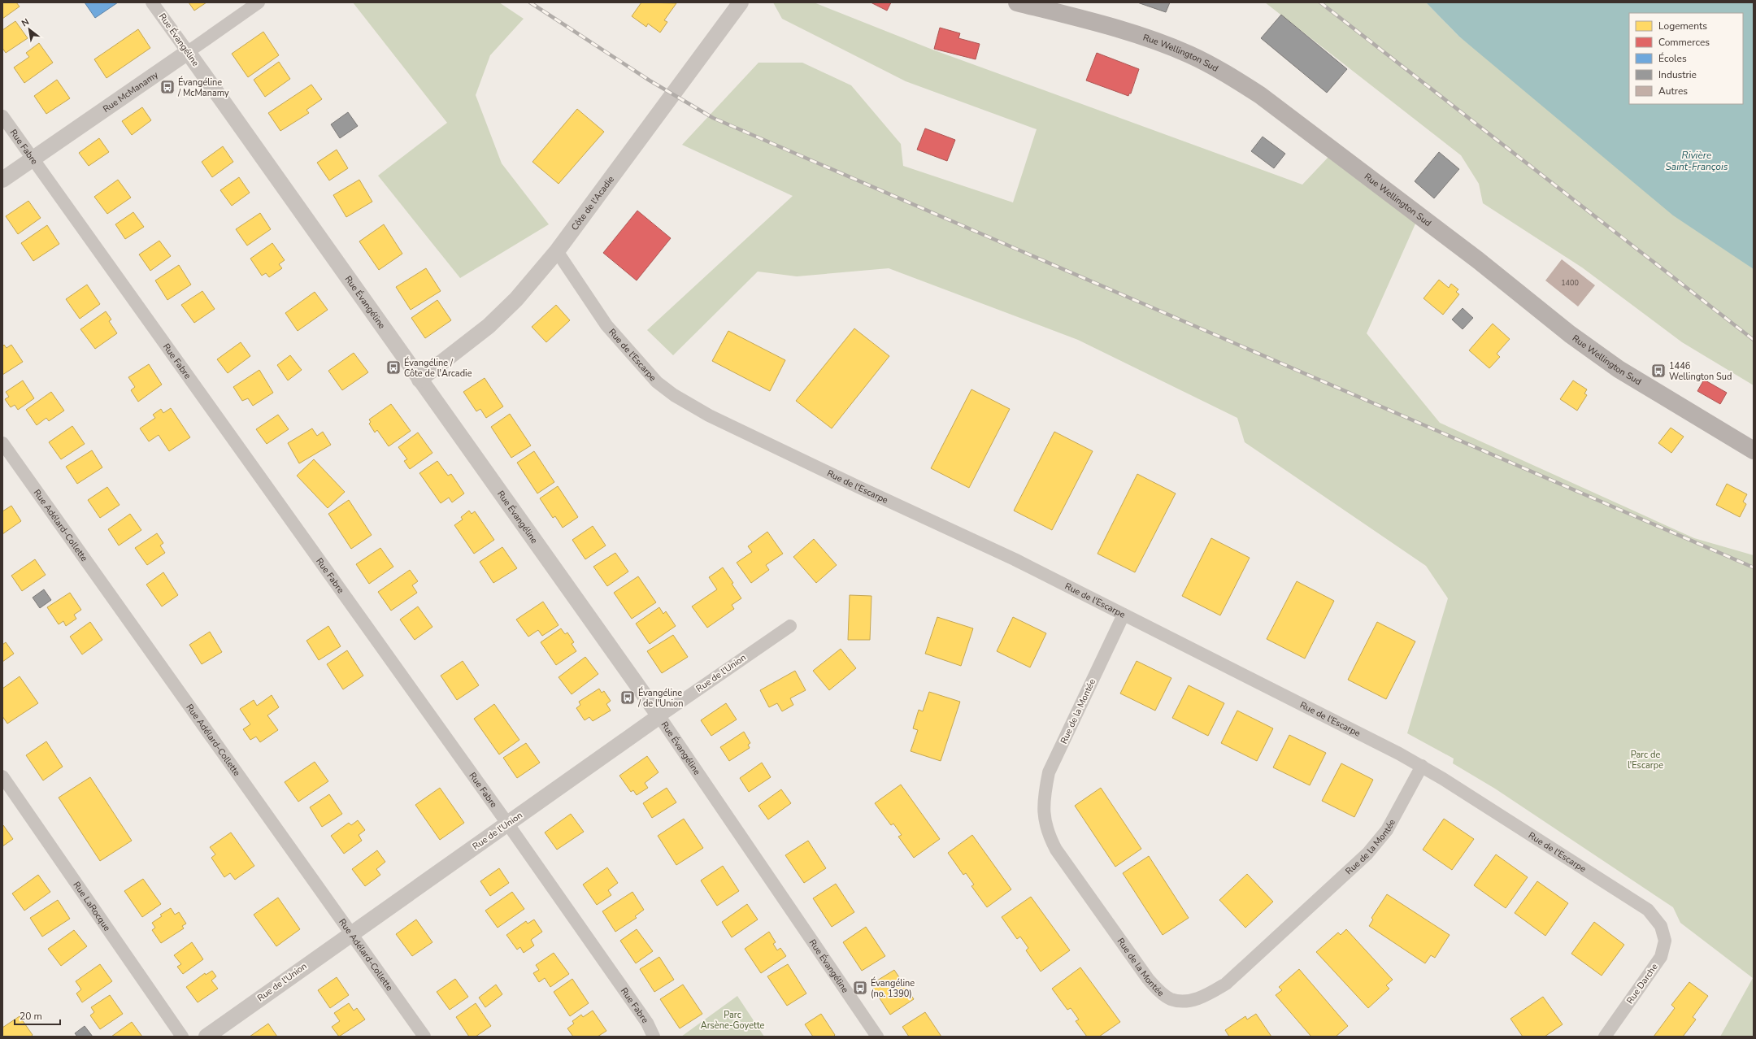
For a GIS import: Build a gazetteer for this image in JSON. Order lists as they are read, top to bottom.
{
  "streets": {
    "main road": ["Rue Wellington Sud"],
    "street": [
      "Rue Évangéline",
      "Rue McManamy",
      "Rue Fabre",
      "Côte de l'Acadie",
      "Rue de l'Escarpe",
      "Rue Adélard-Collette",
      "Rue de l'Union",
      "Rue de la Montée",
      "Rue LaRocque",
      "Rue Darche"
    ]
  },
  "crossings": [
    ["Rue Évangéline", "Rue McManamy"],
    ["Rue Évangéline", "Côte de l'Acadie"],
    ["Rue Évangéline", "Rue de l'Union"],
    ["Rue McManamy", "Rue Fabre"],
    ["Rue Fabre", "Rue de l'Union"],
    ["Côte de l'Acadie", "Rue de l'Escarpe"],
    ["Rue de l'Escarpe", "Rue de la Montée"],
    ["Rue de l'Escarpe", "Rue Darche"],
    ["Rue Adélard-Collette", "Rue de l'Union"]
  ],
  "water": ["Rivière Saint-François"],
  "parks": ["Parc de l'Escarpe", "Parc Arsène-Goyette"],
  "places": {
    "bus stop": [
      "Évangéline / McManamy",
      "Évangéline / Côte de l'Arcadie",
      "1446 Wellington Sud",
      "Évangéline / de l'Union",
      "Évangéline (no. 1390)"
    ]
  },
  "house_numbers": ["1400"],
  "legend": [
    "Logements",
    "Commerces",
    "Écoles",
    "Industrie",
    "Autres"
  ],
  "scale_bar": "20 m",
  "north": "top left"
}
